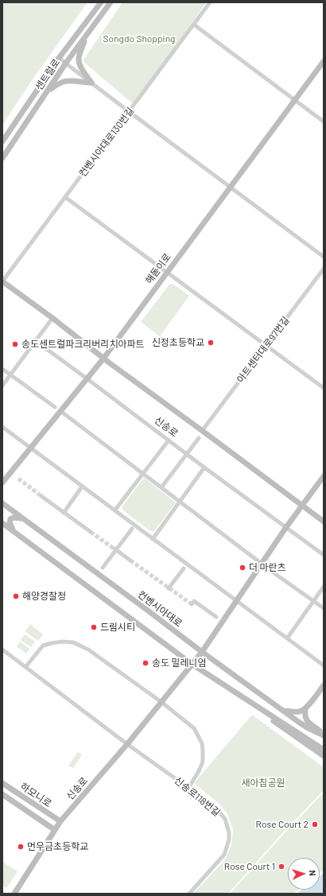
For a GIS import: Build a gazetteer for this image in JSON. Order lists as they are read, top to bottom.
{
  "streets": {
    "street": [
      "센트럴로",
      "컨벤시아대로130번길",
      "해돋이로",
      "아트센터대로97번길",
      "신송로",
      "컨벤시아대로",
      "하모니로",
      "신송로118번길"
    ]
  },
  "crossings": [
    ["해돋이로", "신송로"],
    ["신송로", "컨벤시아대로"],
    ["신송로", "하모니로"],
    ["신송로", "신송로118번길"]
  ],
  "parks": ["Songdo Shopping", "새아침공원"],
  "places": [
    "신정초등학교",
    "송도센트럴파크리버리치아파트",
    "더 마란츠",
    "해양경찰청",
    "드림시티",
    "송도 밀레니엄",
    "Rose Court 2",
    "먼우금초등학교",
    "Rose Court 1"
  ],
  "north": "right"
}
